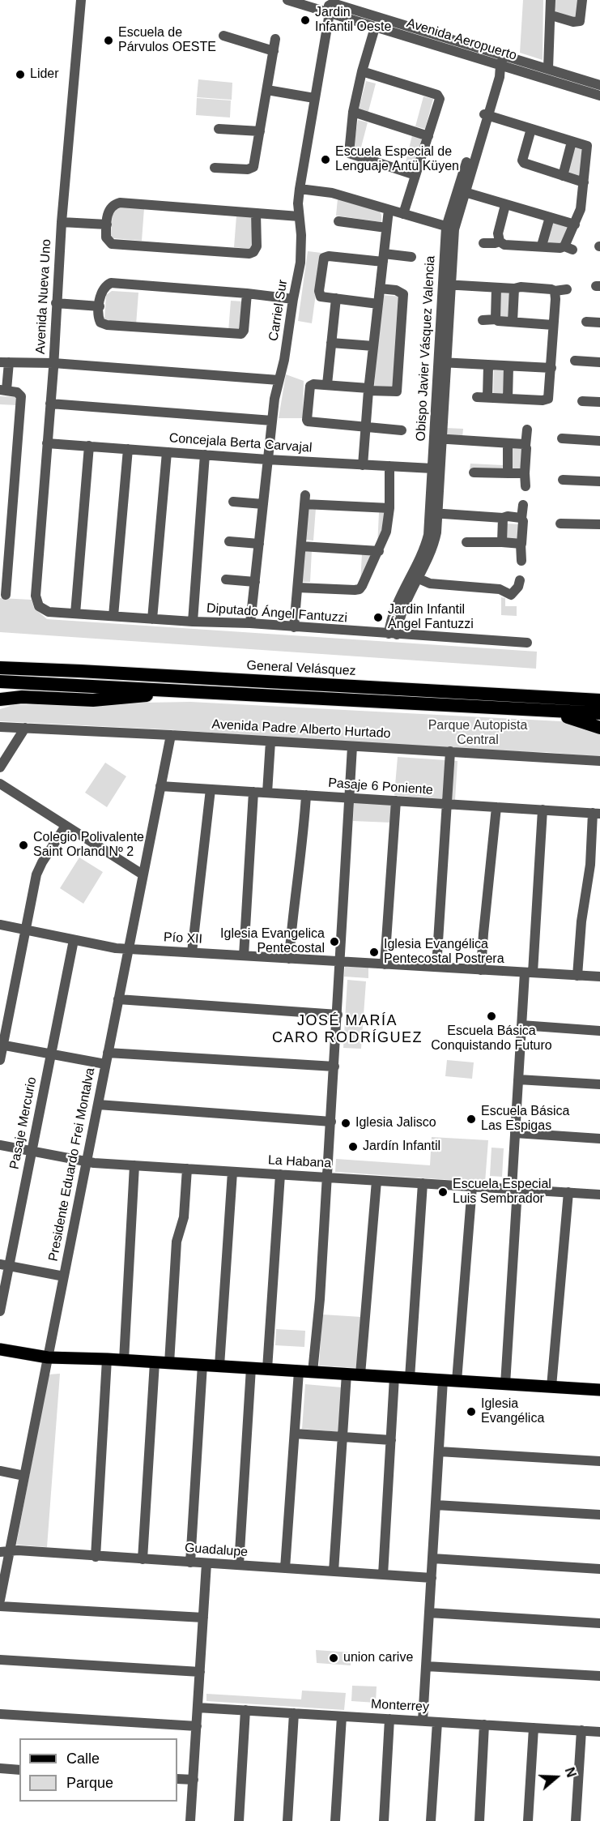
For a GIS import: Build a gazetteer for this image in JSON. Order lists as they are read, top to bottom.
{
  "streets": {
    "highway": ["General Velásquez"],
    "street": [
      "Avenida Aeropuerto",
      "Avenida Nueva Uno",
      "Carriel Sur",
      "Obispo Javier Vásquez Valencia",
      "Concejala Berta Carvajal",
      "Diputado Ángel Fantuzzi",
      "Avenida Padre Alberto Hurtado",
      "Pasaje 6 Poniente",
      "Pío XII",
      "Pasaje Mercurio",
      "La Habana",
      "Presidente Eduardo Frei Montalva",
      "Guadalupe",
      "Monterrey"
    ]
  },
  "crossings": [
    ["Avenida Aeropuerto", "Carriel Sur"],
    ["Avenida Aeropuerto", "Obispo Javier Vásquez Valencia"],
    ["Avenida Nueva Uno", "Concejala Berta Carvajal"],
    ["Avenida Nueva Uno", "Diputado Ángel Fantuzzi"],
    ["Carriel Sur", "Concejala Berta Carvajal"],
    ["Carriel Sur", "Diputado Ángel Fantuzzi"],
    ["Obispo Javier Vásquez Valencia", "Concejala Berta Carvajal"],
    ["Obispo Javier Vásquez Valencia", "Diputado Ángel Fantuzzi"],
    ["Avenida Padre Alberto Hurtado", "Presidente Eduardo Frei Montalva"],
    ["Pasaje 6 Poniente", "Presidente Eduardo Frei Montalva"],
    ["Pío XII", "Pasaje Mercurio"],
    ["Pío XII", "Presidente Eduardo Frei Montalva"],
    ["Pasaje Mercurio", "La Habana"],
    ["La Habana", "Presidente Eduardo Frei Montalva"],
    ["Presidente Eduardo Frei Montalva", "Guadalupe"]
  ],
  "districts": ["JOSÉ MARÍA CARO RODRÍGUEZ"],
  "parks": ["Parque Autopista Central"],
  "places": [
    "Jardin Infantil Oeste",
    "Escuela de Párvulos OESTE",
    "Lider",
    "Escuela Especial de Lenguaje Antü Küyen",
    "Jardin Infantil Ángel Fantuzzi",
    "Colegio Polivalente Saint Orland Nº 2",
    "Iglesia Evangelica Pentecostal",
    "Iglesia Evangélica Pentecostal Postrera",
    "Escuela Básica Conquistando Futuro",
    "Escuela Básica Las Espigas",
    "Iglesia Jalisco",
    "Jardín Infantil",
    "Escuela Especial Luis Sembrador",
    "Iglesia Evangélica",
    "union carive"
  ],
  "legend": ["Calle", "Parque"],
  "north": "right"
}
